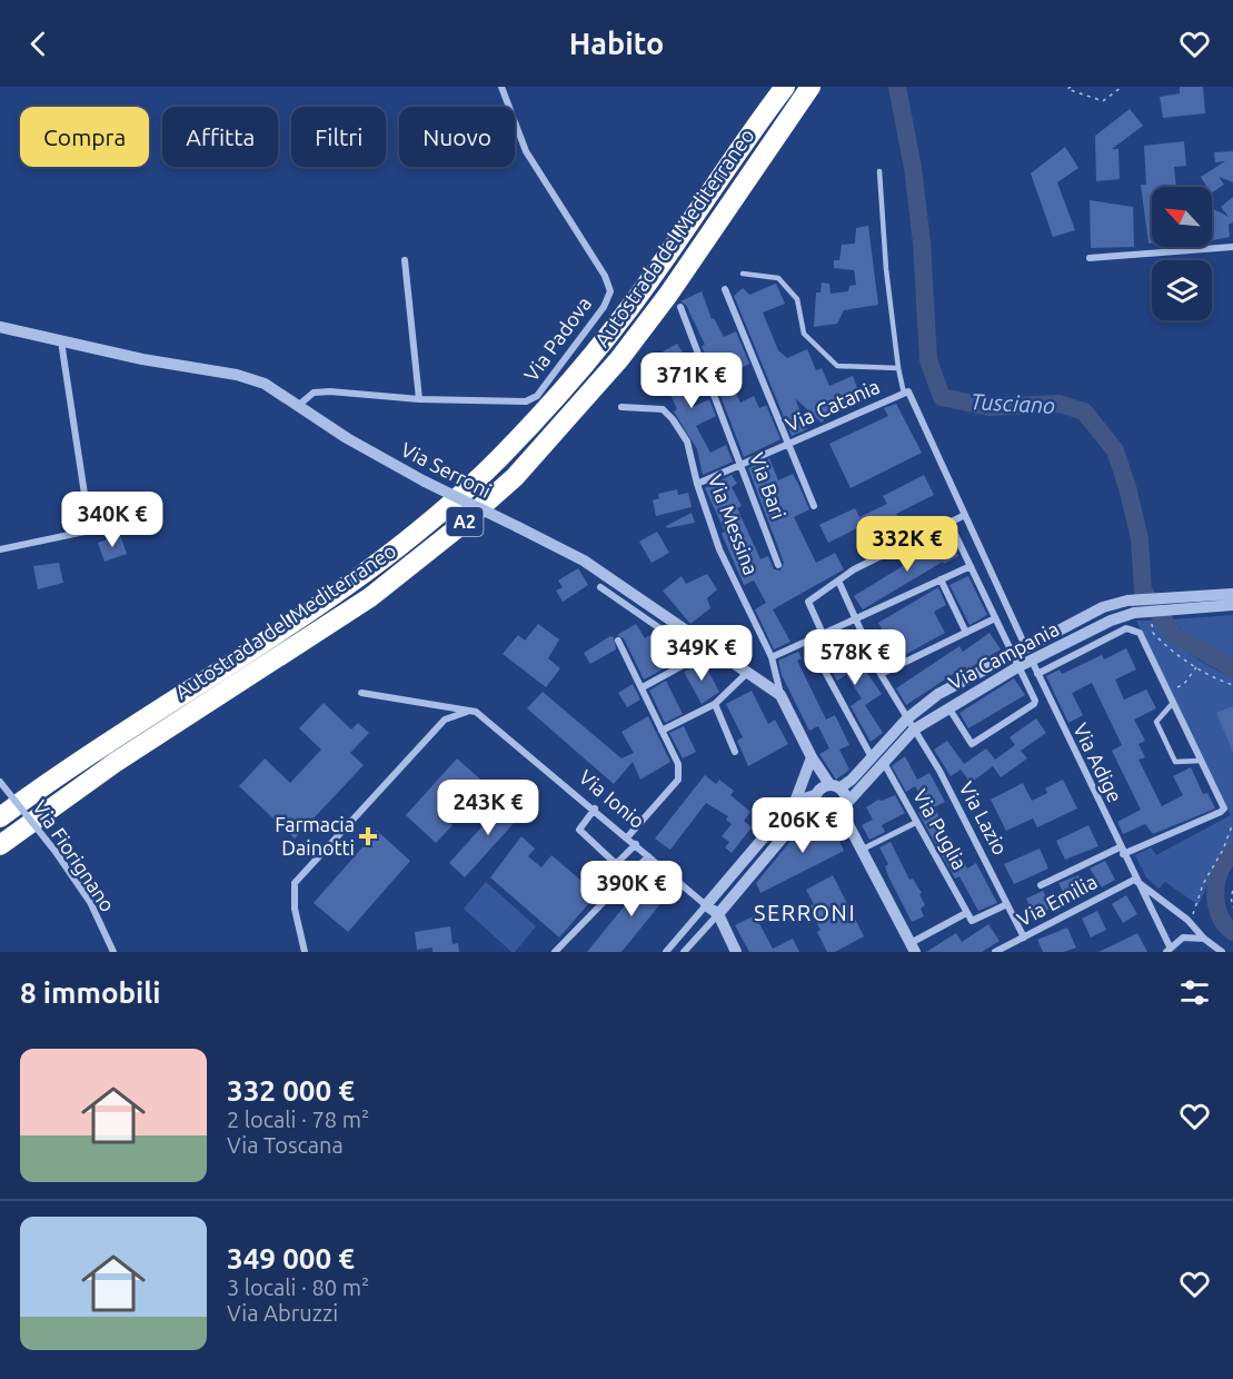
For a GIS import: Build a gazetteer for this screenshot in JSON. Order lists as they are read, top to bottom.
{
  "streets": {
    "highway": ["Autostrada del Mediterraneo", "A2"],
    "street": [
      "Via Padova",
      "Via Catania",
      "Via Serroni",
      "Via Bari",
      "Via Messina",
      "Via Campania",
      "Via Adige",
      "Via Ionio",
      "Via Lazio",
      "Via Puglia",
      "Via Fiorignano",
      "Via Emilia"
    ]
  },
  "crossings": [
    ["Via Padova", "Via Serroni"],
    ["Via Catania", "Via Bari"],
    ["Via Catania", "Via Messina"],
    ["Via Catania", "Via Adige"],
    ["Via Serroni", "Via Messina"],
    ["Via Serroni", "Via Campania"],
    ["Via Campania", "Via Adige"],
    ["Via Campania", "Via Lazio"],
    ["Via Campania", "Via Puglia"],
    ["Via Adige", "Via Emilia"],
    ["Via Lazio", "Via Emilia"]
  ],
  "districts": ["SERRONI"],
  "water": ["Tusciano"],
  "places": {
    "health": ["Farmacia Dainotti"]
  },
  "north": "top left",
  "page": {
    "header": "Habito",
    "chip": [
      "Compra",
      "Affitta",
      "Filtri",
      "Nuovo"
    ],
    "price": [
      "371K €",
      "340K €",
      "332K €",
      "349K €",
      "578K €",
      "243K €",
      "206K €",
      "390K €"
    ],
    "heading": "8 immobili",
    "list": [
      {
        "name": "332 000 €",
        "note": "2 locali · 78 m² · Via Toscana"
      },
      {
        "name": "349 000 €",
        "note": "3 locali · 80 m² · Via Abruzzi"
      }
    ]
  }
}
